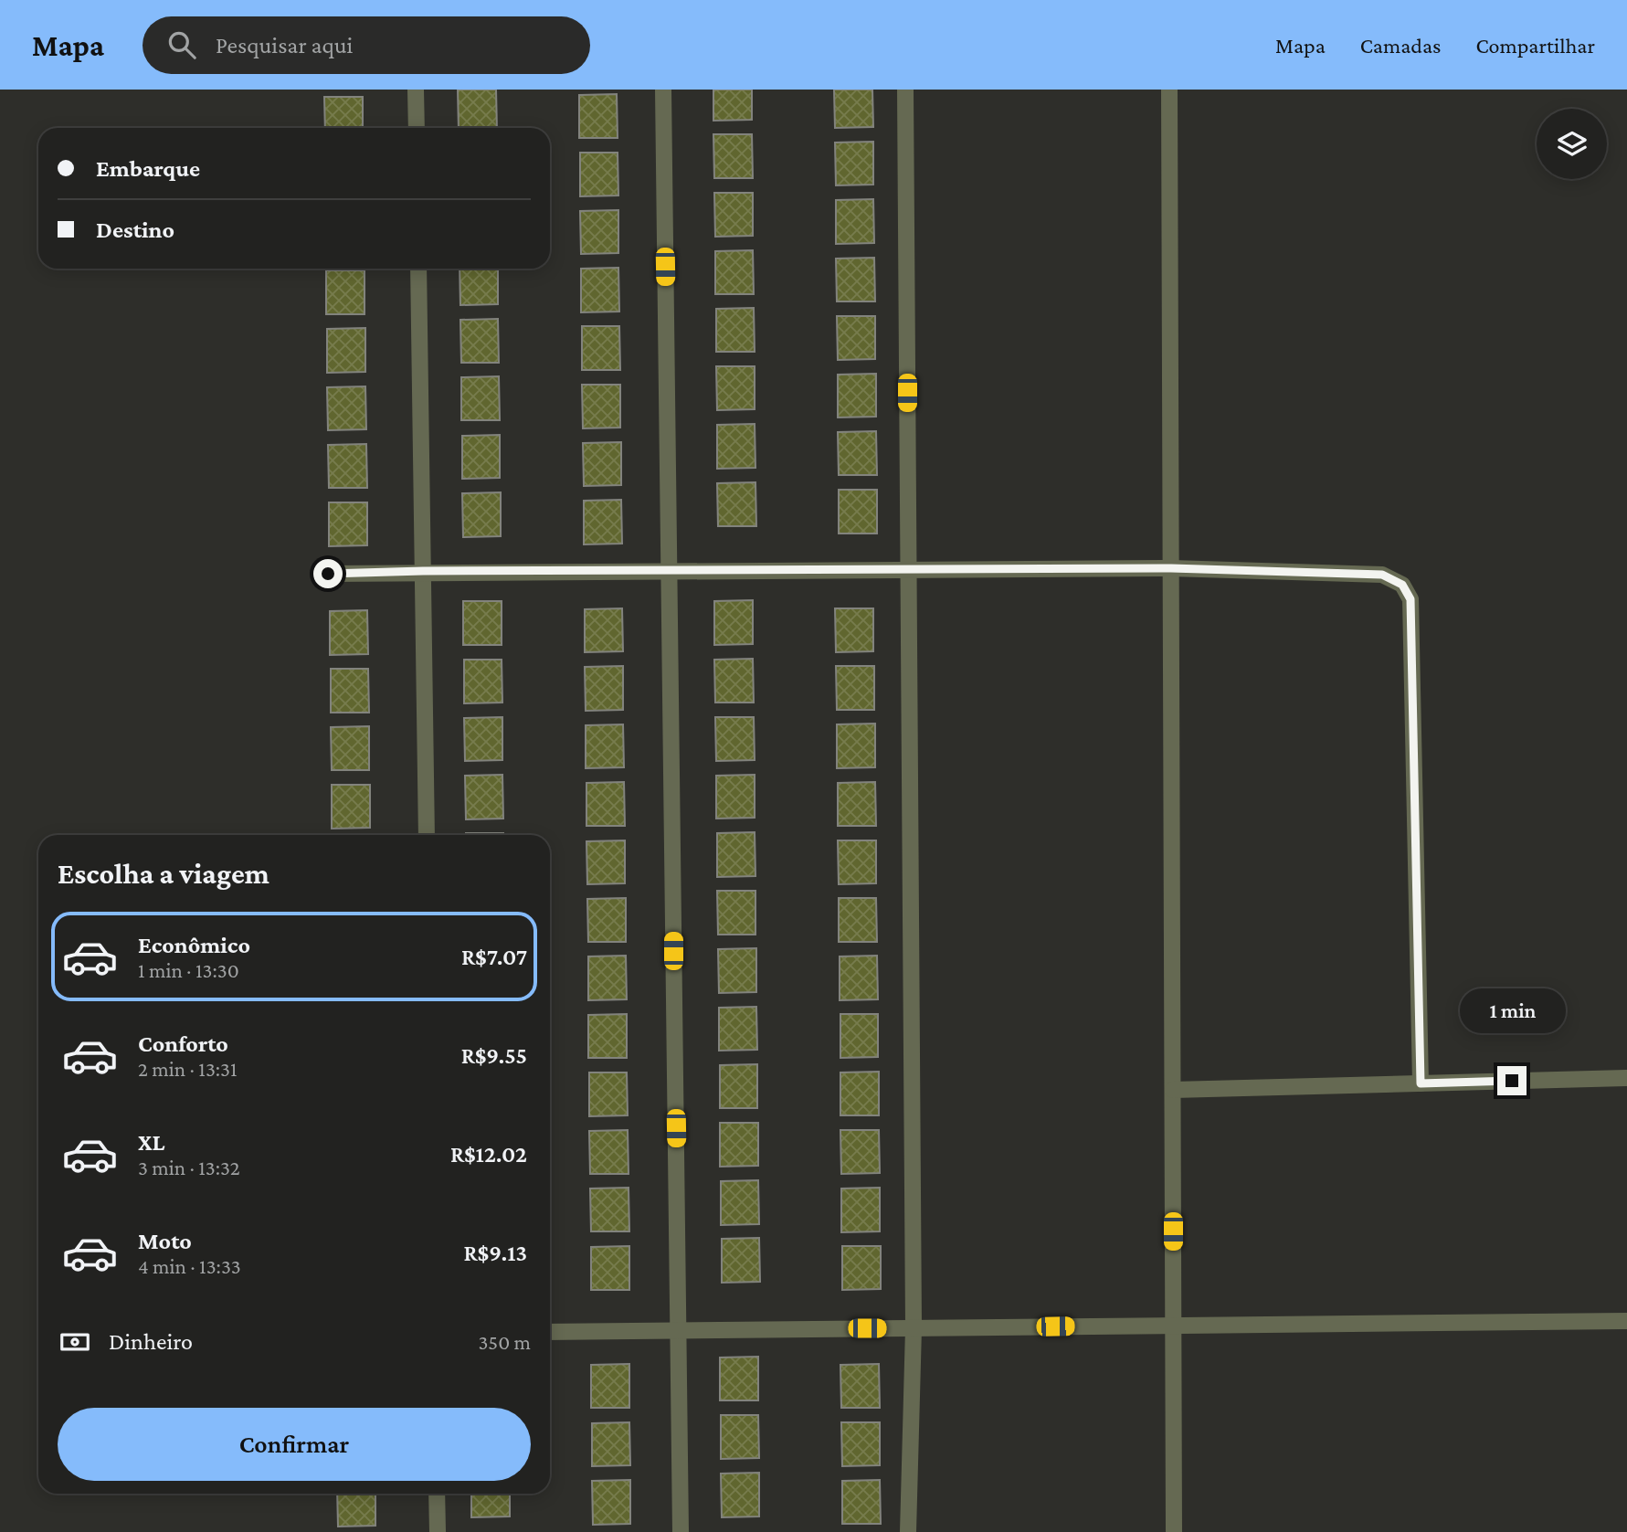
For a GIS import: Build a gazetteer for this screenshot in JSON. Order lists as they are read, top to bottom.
{
  "page": {
    "header": "Mapa",
    "search": "Pesquisar aqui",
    "nav": ["Mapa", "Camadas", "Compartilhar"],
    "banner": ["Embarque", "Destino"],
    "heading": "Escolha a viagem",
    "list": [
      {
        "name": "Econômico",
        "note": "1 min · 13:30",
        "value": "R$7.07"
      },
      {
        "name": "Conforto",
        "note": "2 min · 13:31",
        "value": "R$9.55"
      },
      {
        "name": "XL",
        "note": "3 min · 13:32",
        "value": "R$12.02"
      },
      {
        "name": "Moto",
        "note": "4 min · 13:33",
        "value": "R$9.13"
      }
    ],
    "bubble": "1 min",
    "pay": ["Dinheiro", "350 m"],
    "buttons": "Confirmar"
  }
}
